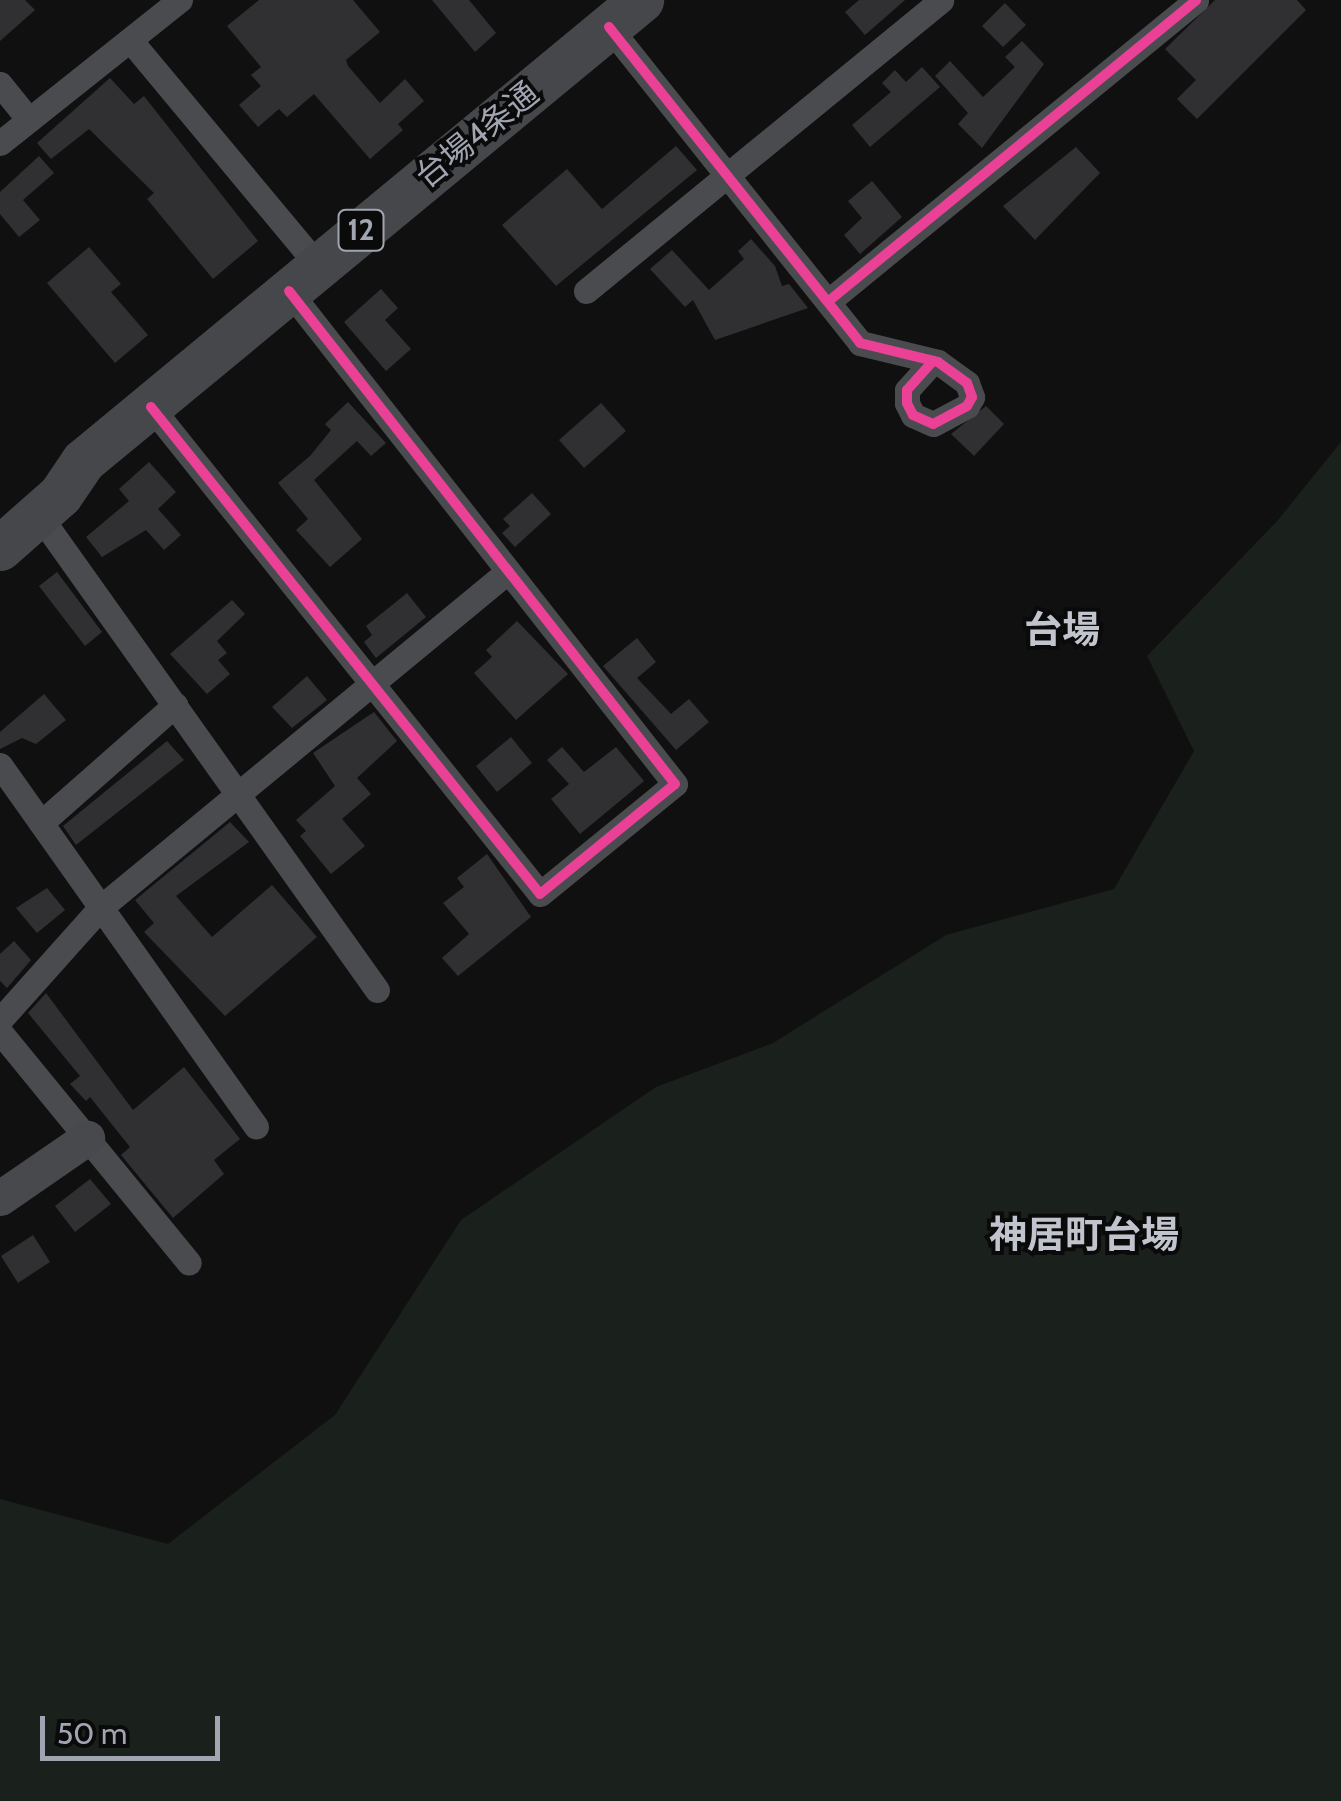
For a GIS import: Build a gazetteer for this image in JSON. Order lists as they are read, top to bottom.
{
  "streets": {
    "highway": ["台場4条通", "12"]
  },
  "districts": ["台場", "神居町台場"],
  "scale_bar": "50 m"
}
